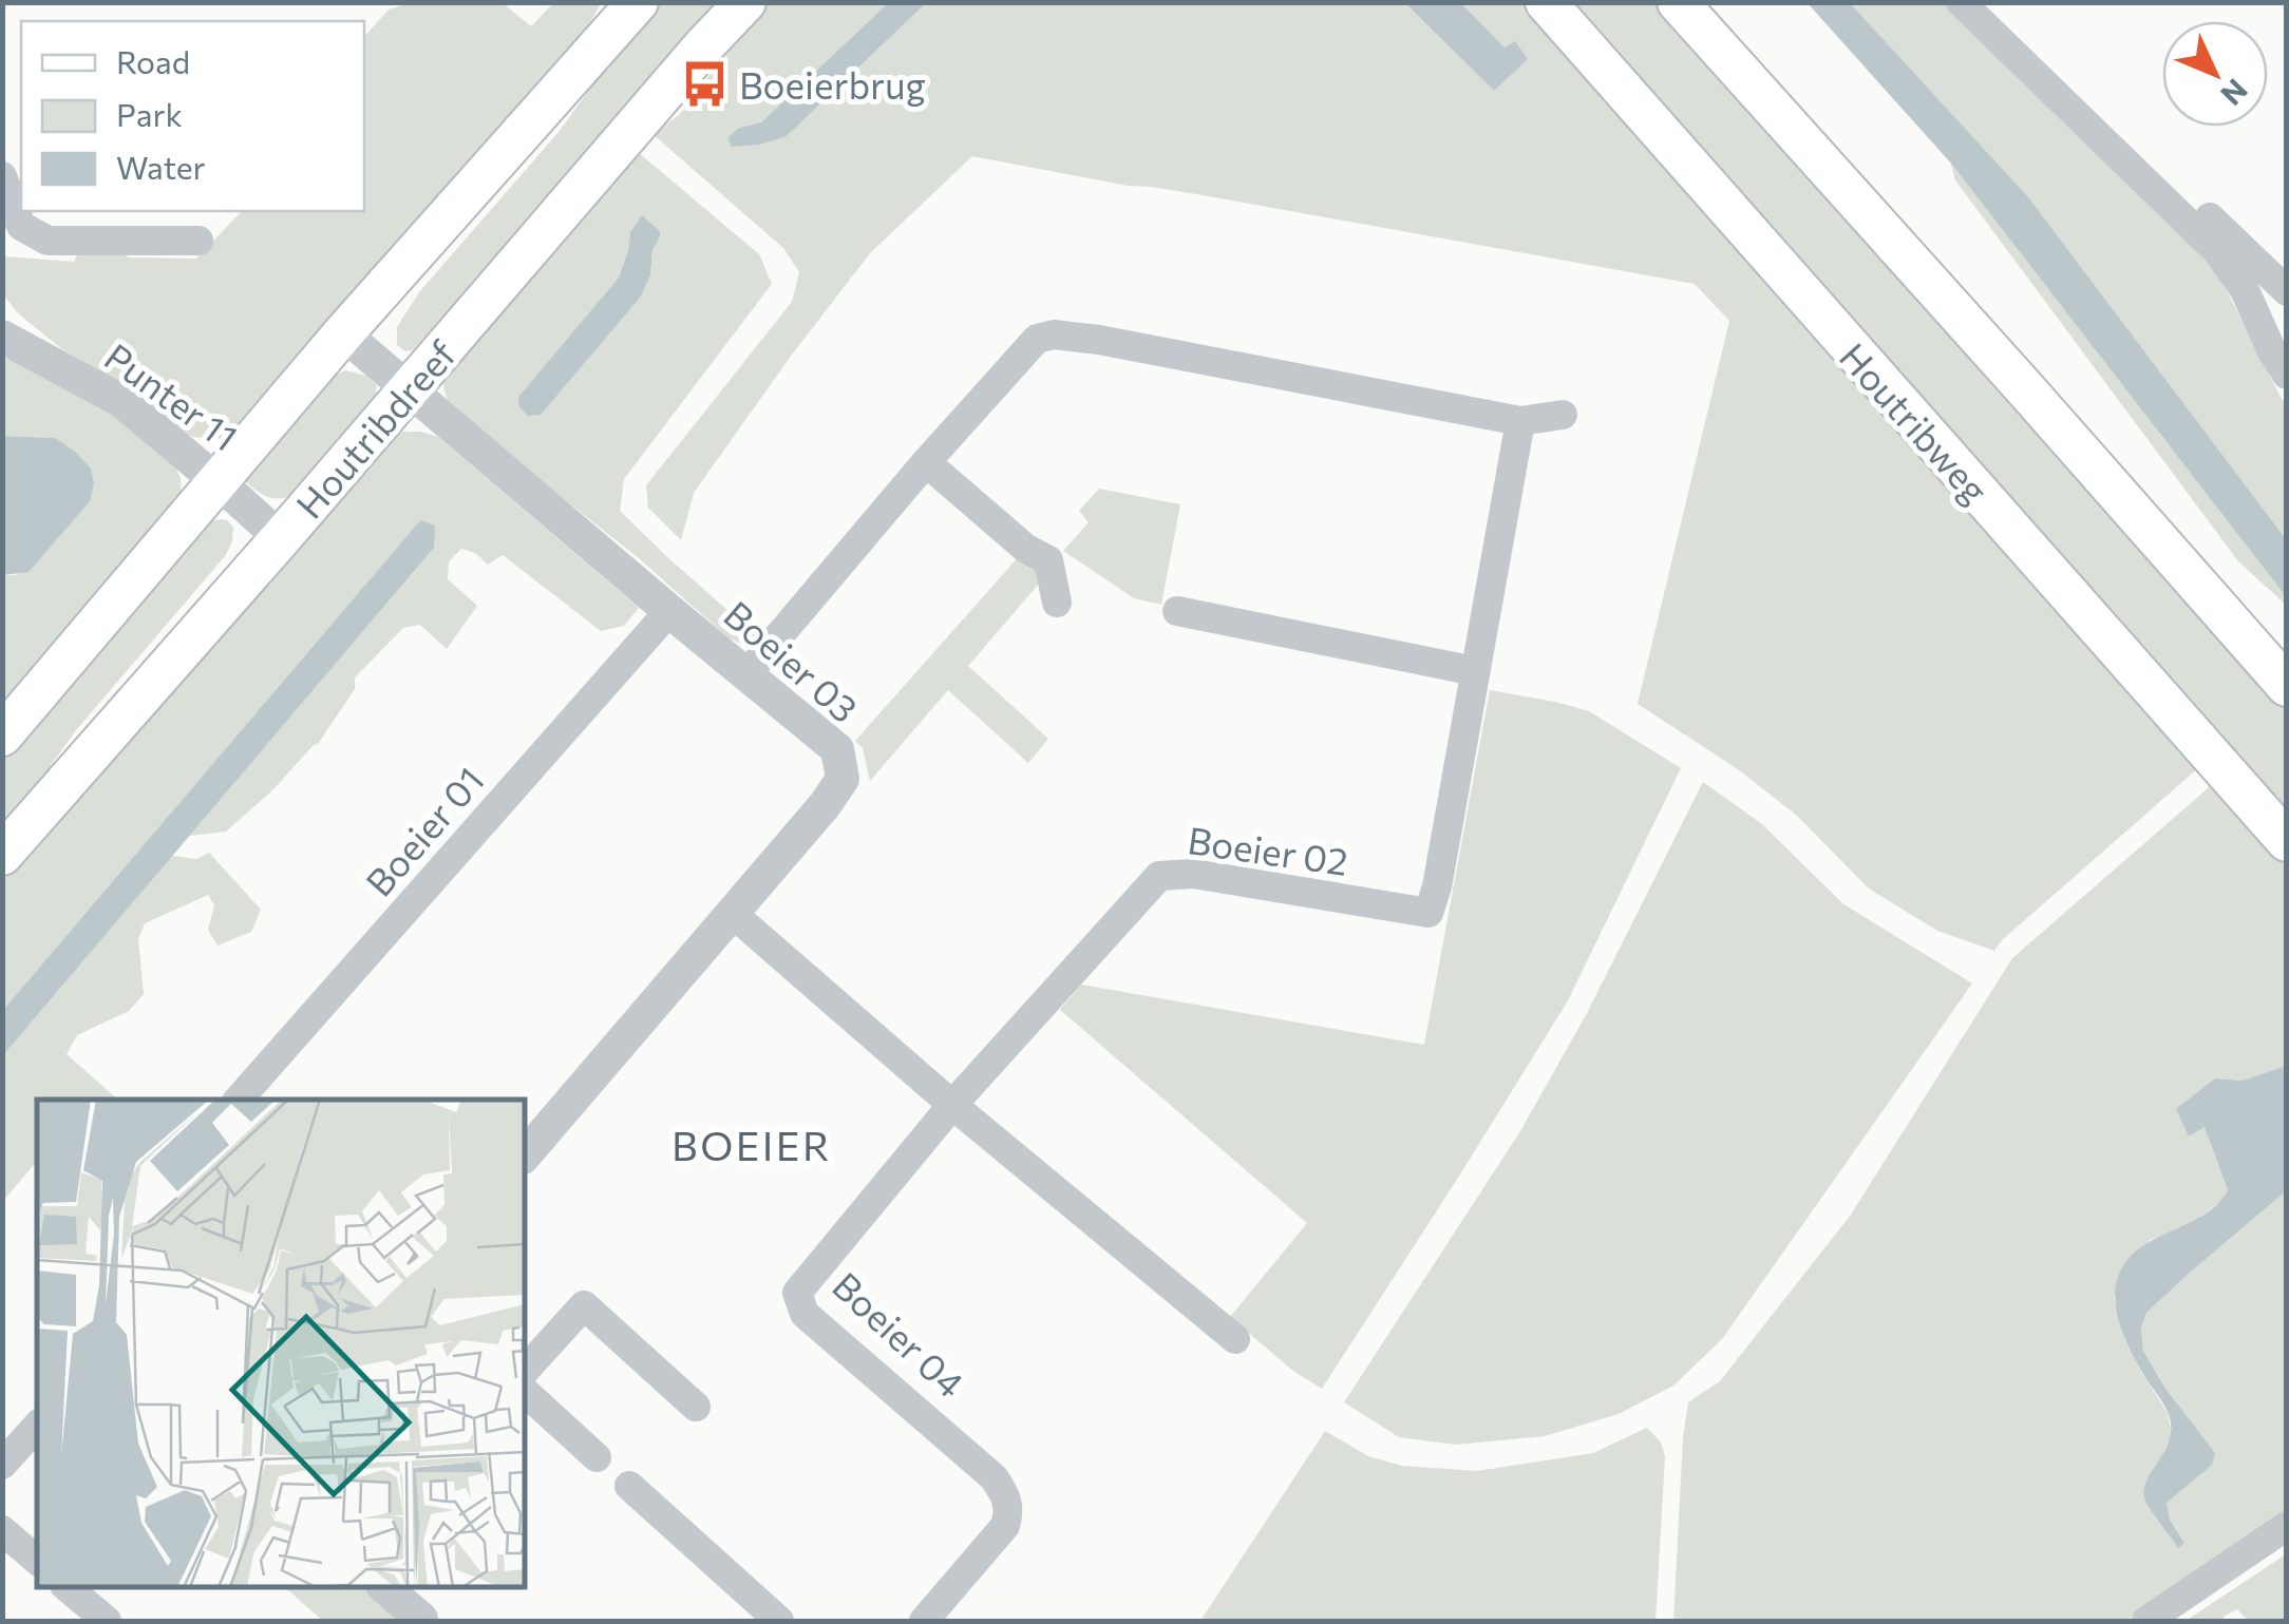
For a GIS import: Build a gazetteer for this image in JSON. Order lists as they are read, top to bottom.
{
  "streets": {
    "main road": ["Houtribweg", "Houtribdreef"],
    "street": [
      "Punter 11",
      "Boeier 03",
      "Boeier 01",
      "Boeier 02",
      "Boeier 04"
    ]
  },
  "crossings": [
    ["Punter 11", "Houtribdreef"],
    ["Houtribdreef", "Boeier 03"],
    ["Boeier 03", "Boeier 01"],
    ["Boeier 02", "Boeier 04"]
  ],
  "districts": ["BOEIER"],
  "places": {
    "bus stop": ["Boeierbrug"]
  },
  "legend": ["Road", "Park", "Water"],
  "north": "bottom right"
}
